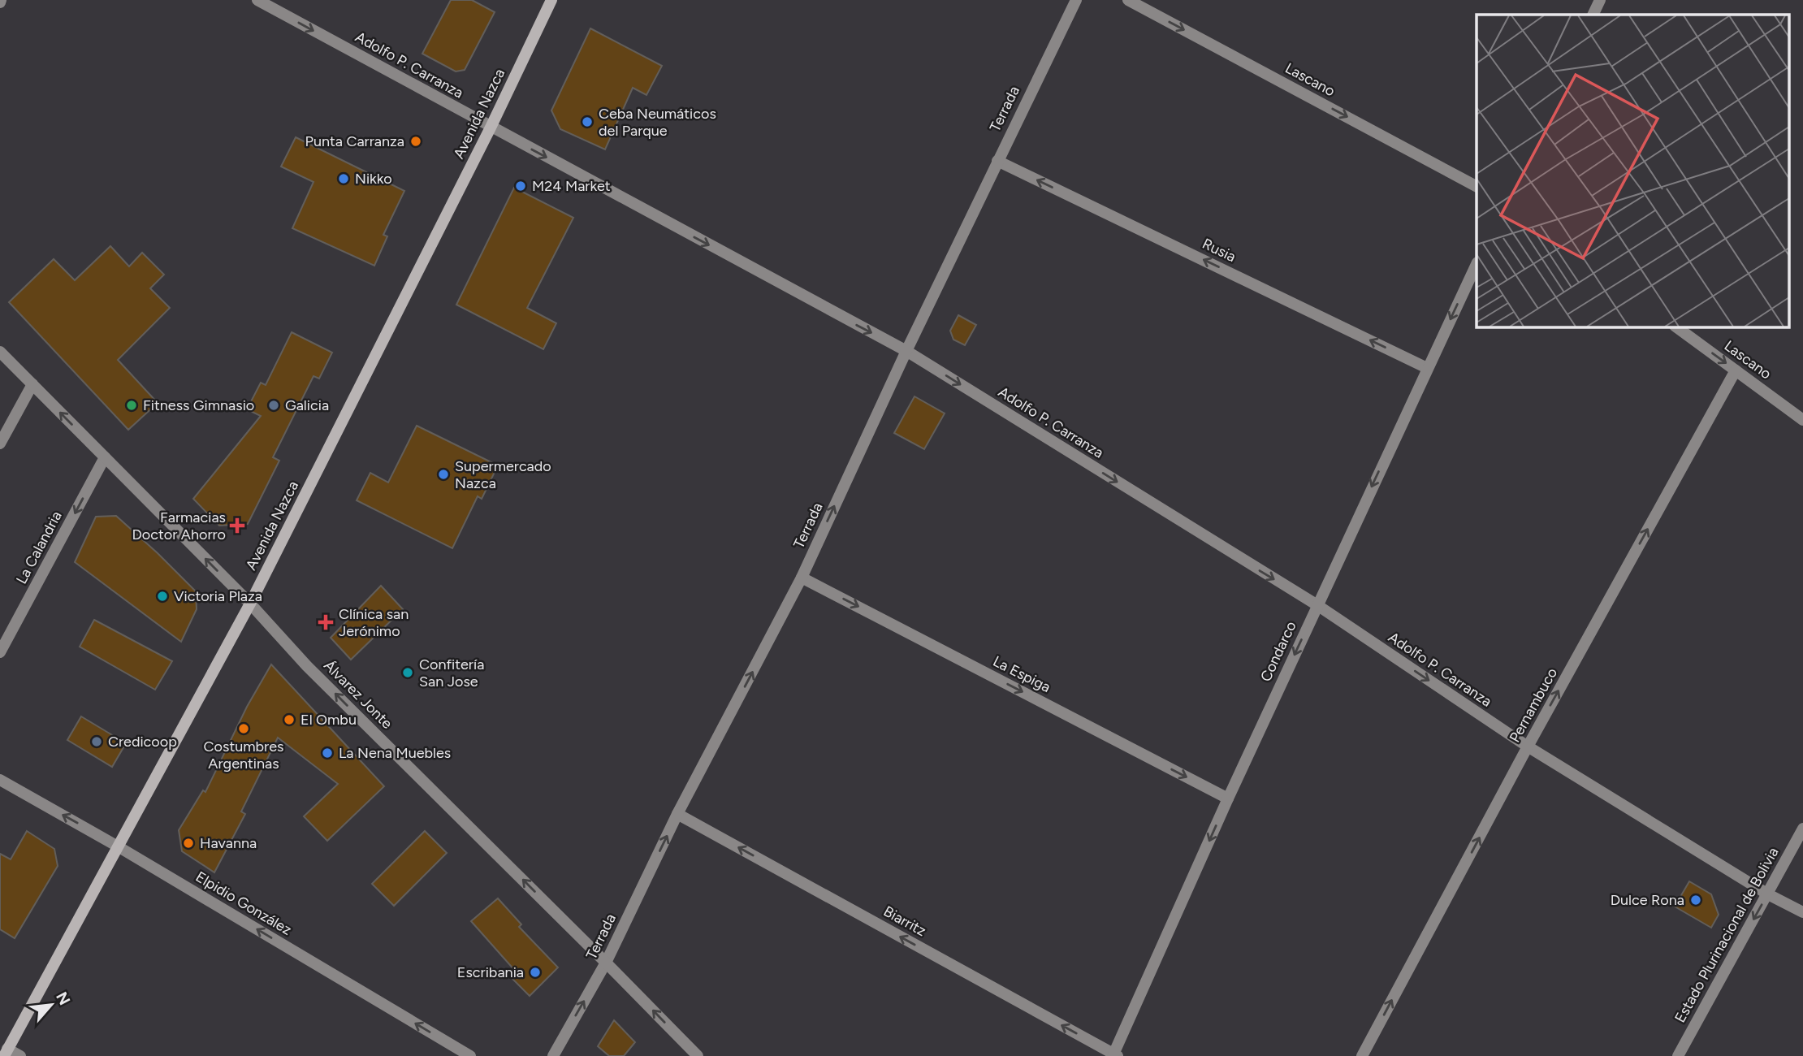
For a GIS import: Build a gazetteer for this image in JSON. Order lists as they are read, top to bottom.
{
  "streets": {
    "main road": ["Avenida Nazca"],
    "street": [
      "Adolfo P. Carranza",
      "Lascano",
      "Terrada",
      "Rusia",
      "La Calandria",
      "Condarco",
      "La Espiga",
      "Álvarez Jonte",
      "Pernambuco",
      "Elpidio González",
      "Biarritz",
      "Estado Plurinacional de Bolivia"
    ]
  },
  "crossings": [
    ["Adolfo P. Carranza", "Terrada"],
    ["Adolfo P. Carranza", "Avenida Nazca"],
    ["Adolfo P. Carranza", "Condarco"],
    ["Adolfo P. Carranza", "Pernambuco"],
    ["Adolfo P. Carranza", "Estado Plurinacional de Bolivia"],
    ["Lascano", "Pernambuco"],
    ["Terrada", "Rusia"],
    ["Terrada", "La Espiga"],
    ["Terrada", "Álvarez Jonte"],
    ["Terrada", "Biarritz"],
    ["Avenida Nazca", "Álvarez Jonte"],
    ["Avenida Nazca", "Elpidio González"],
    ["Rusia", "Condarco"],
    ["La Calandria", "Álvarez Jonte"],
    ["Condarco", "La Espiga"],
    ["Condarco", "Biarritz"]
  ],
  "one_way": [
    "Adolfo P. Carranza",
    "Lascano",
    "Terrada",
    "Rusia",
    "La Calandria",
    "Condarco",
    "La Espiga",
    "Álvarez Jonte",
    "Pernambuco",
    "Elpidio González",
    "Biarritz",
    "Estado Plurinacional de Bolivia"
  ],
  "places": {
    "other": [
      "Ceba Neumáticos del Parque",
      "Punta Carranza",
      "Nikko",
      "M24 Market",
      "Fitness Gimnasio",
      "Galicia",
      "Supermercado Nazca",
      "Victoria Plaza",
      "Confitería San Jose",
      "El Ombu",
      "Costumbres Argentinas",
      "Credicoop",
      "La Nena Muebles",
      "Havanna",
      "Dulce Rona",
      "Escribania"
    ],
    "health": ["Farmacias Doctor Ahorro", "Clínica san Jerónimo"]
  },
  "north": "top right"
}
